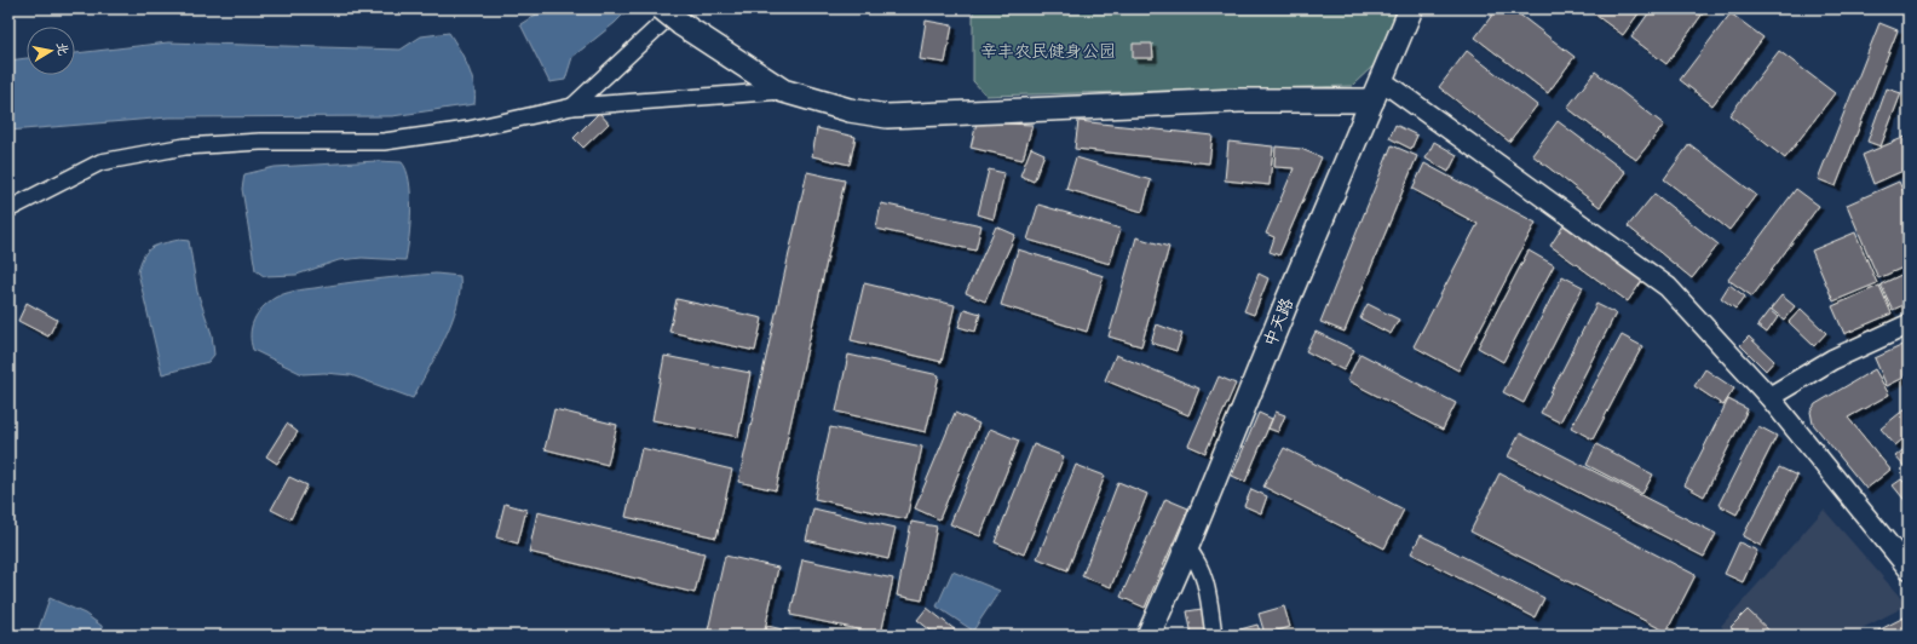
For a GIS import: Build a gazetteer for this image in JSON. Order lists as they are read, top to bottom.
{
  "streets": {
    "main road": ["中天路"]
  },
  "parks": ["辛丰农民健身公园"],
  "north": "right"
}
